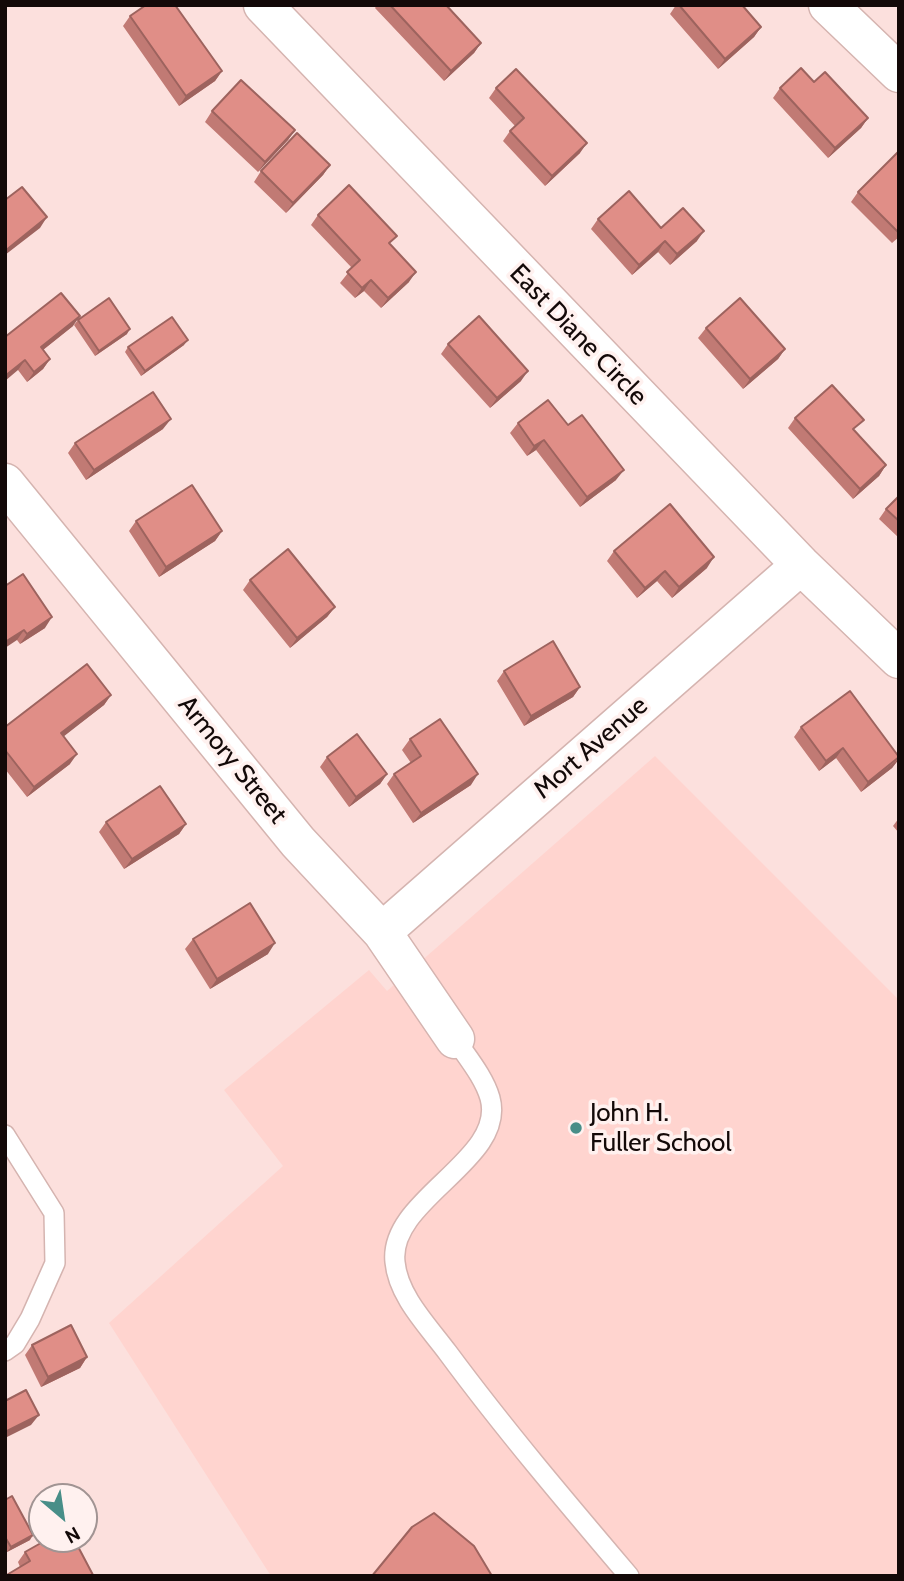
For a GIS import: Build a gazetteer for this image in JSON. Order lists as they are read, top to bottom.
{
  "streets": {
    "street": ["East Diane Circle", "Mort Avenue", "Armory Street"]
  },
  "crossings": [
    ["East Diane Circle", "Mort Avenue"],
    ["Mort Avenue", "Armory Street"]
  ],
  "places": ["John H. Fuller School"],
  "north": "bottom right"
}
